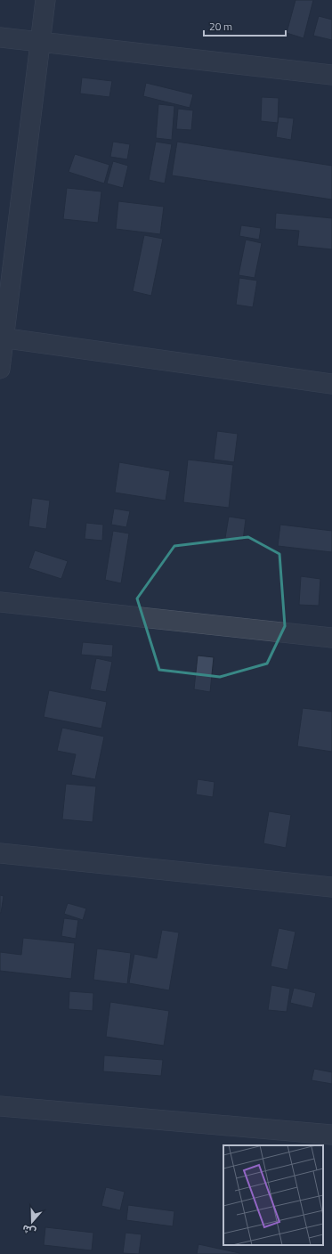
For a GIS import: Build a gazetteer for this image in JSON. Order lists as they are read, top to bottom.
{
  "scale_bar": "20 m",
  "north": "bottom"
}
